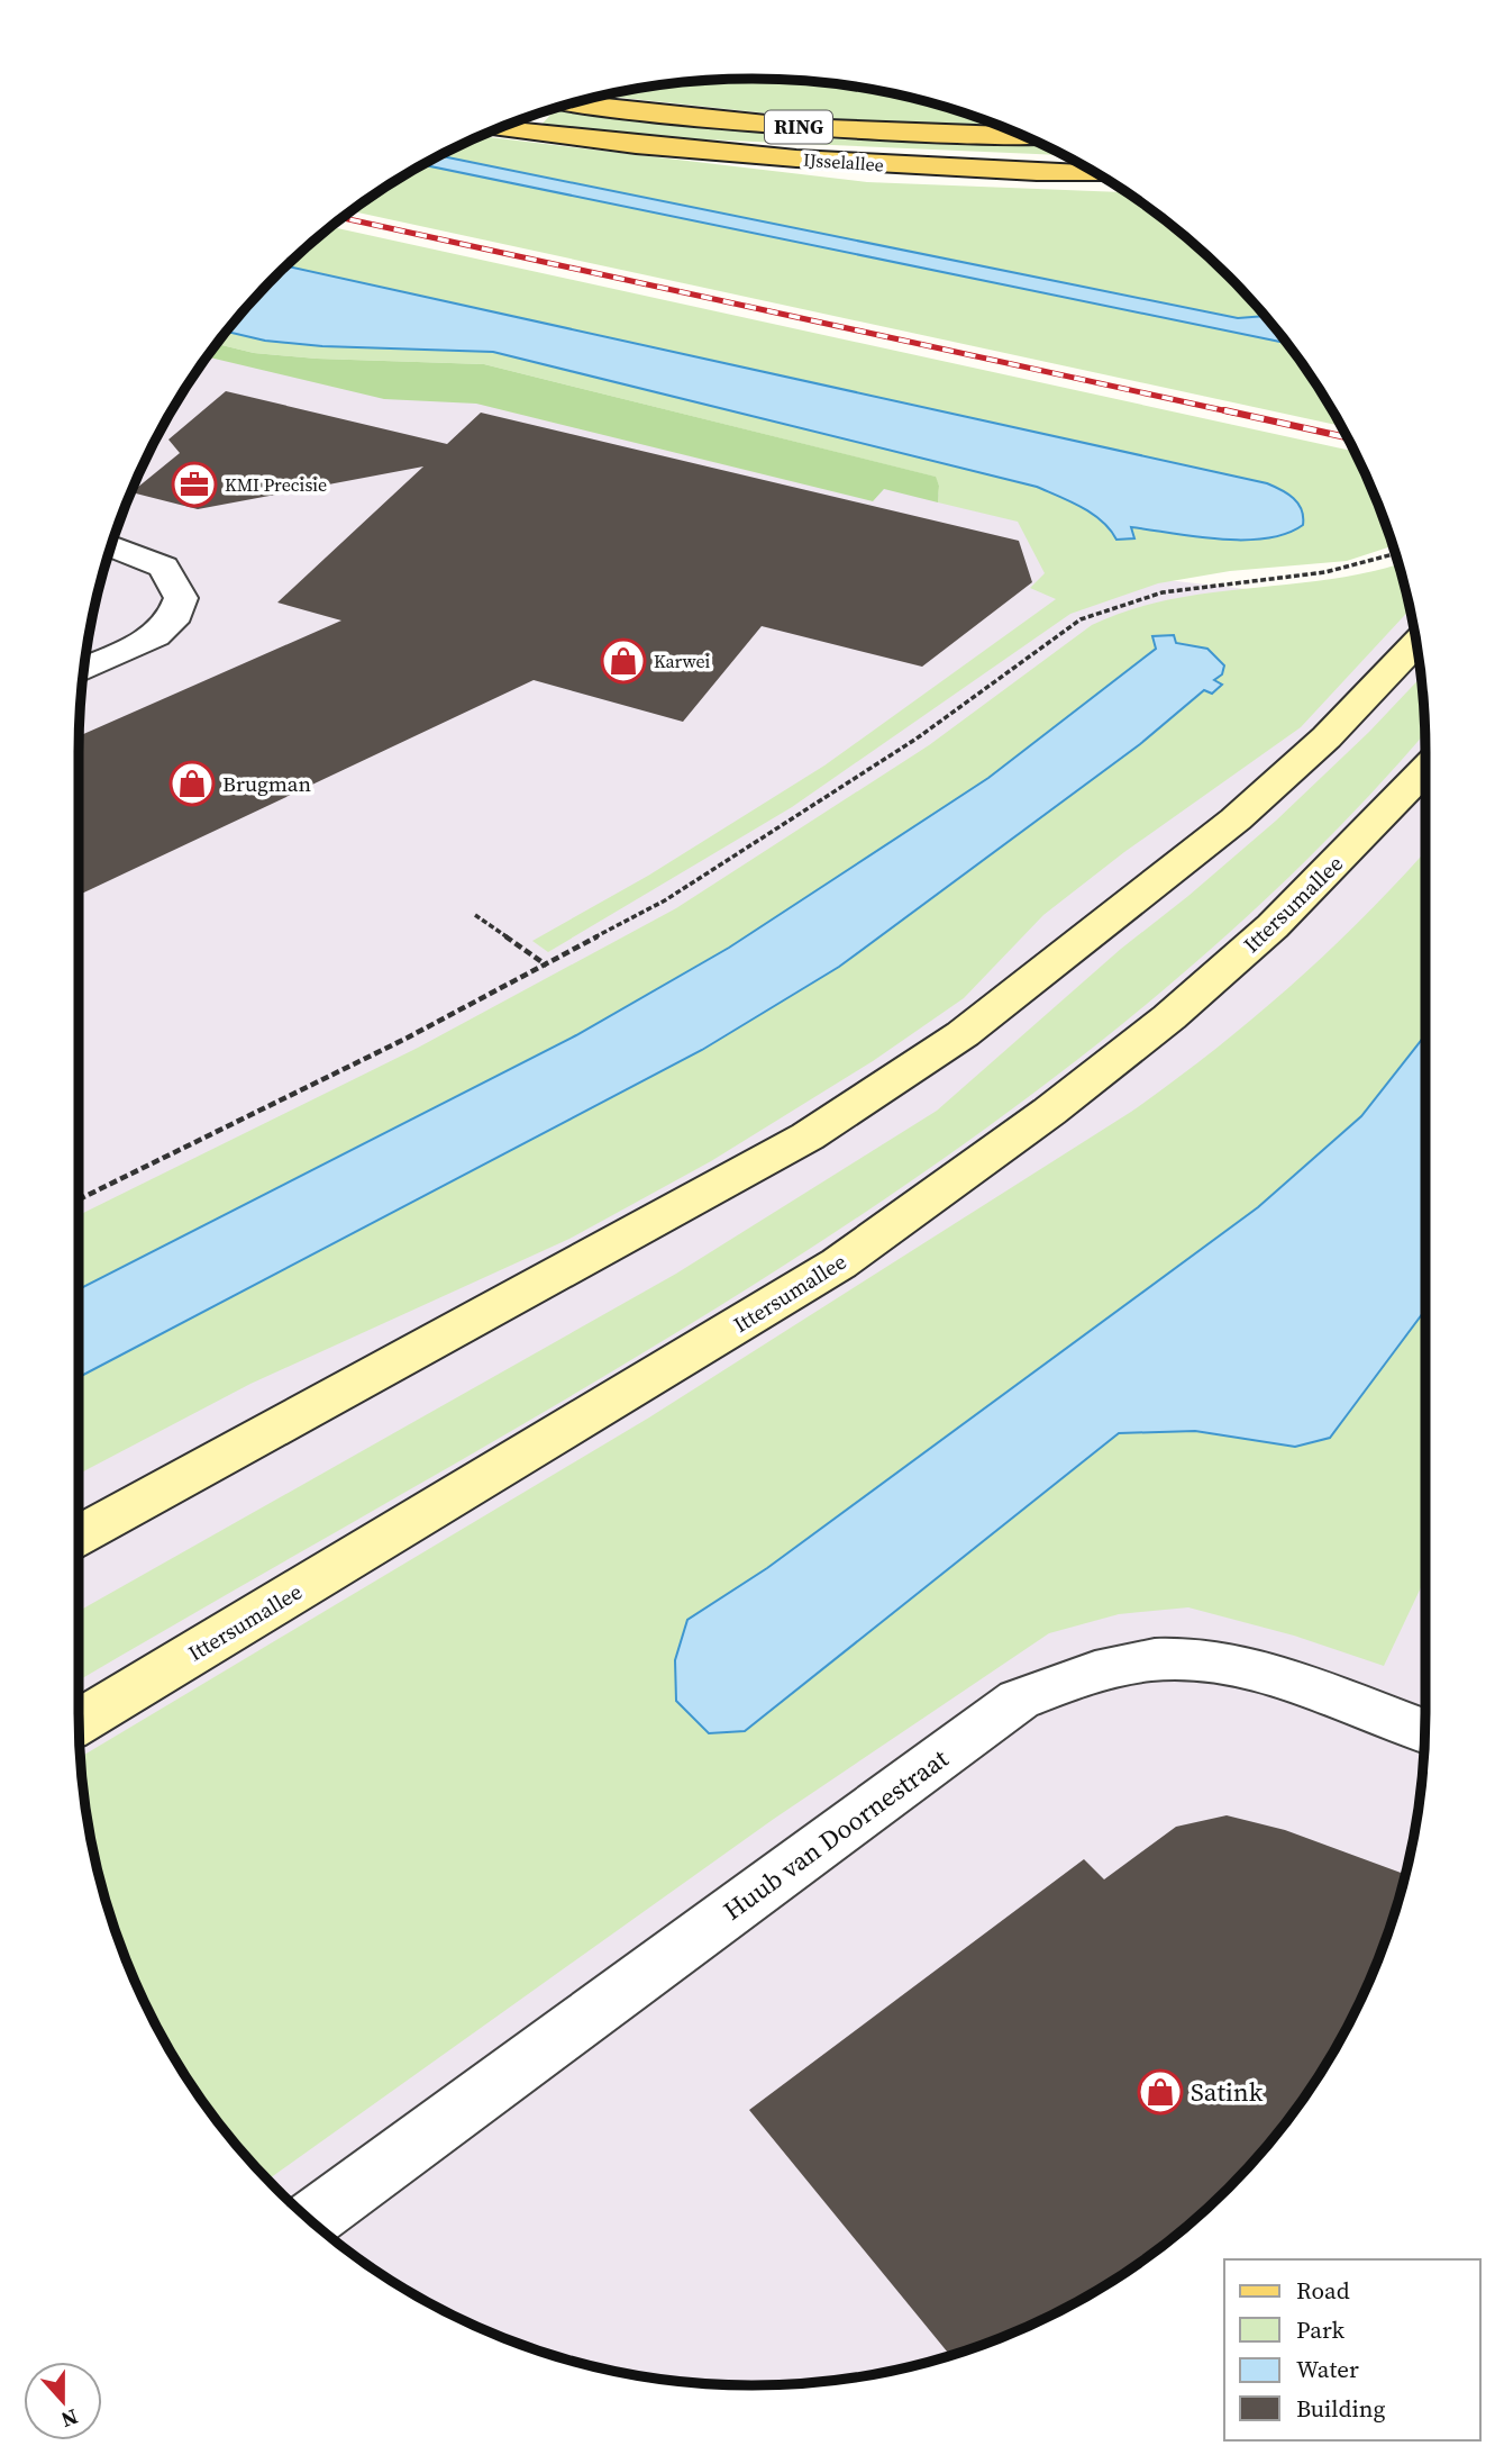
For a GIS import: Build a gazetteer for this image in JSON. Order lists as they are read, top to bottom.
{
  "streets": {
    "main road": ["RING", "IJsselallee", "Ittersumallee"],
    "street": ["Huub van Doornestraat"]
  },
  "places": {
    "office": ["KMI Precisie"],
    "shop": ["Karwei", "Brugman", "Satink"]
  },
  "legend": [
    "Road",
    "Park",
    "Water",
    "Building"
  ],
  "north": "bottom"
}
